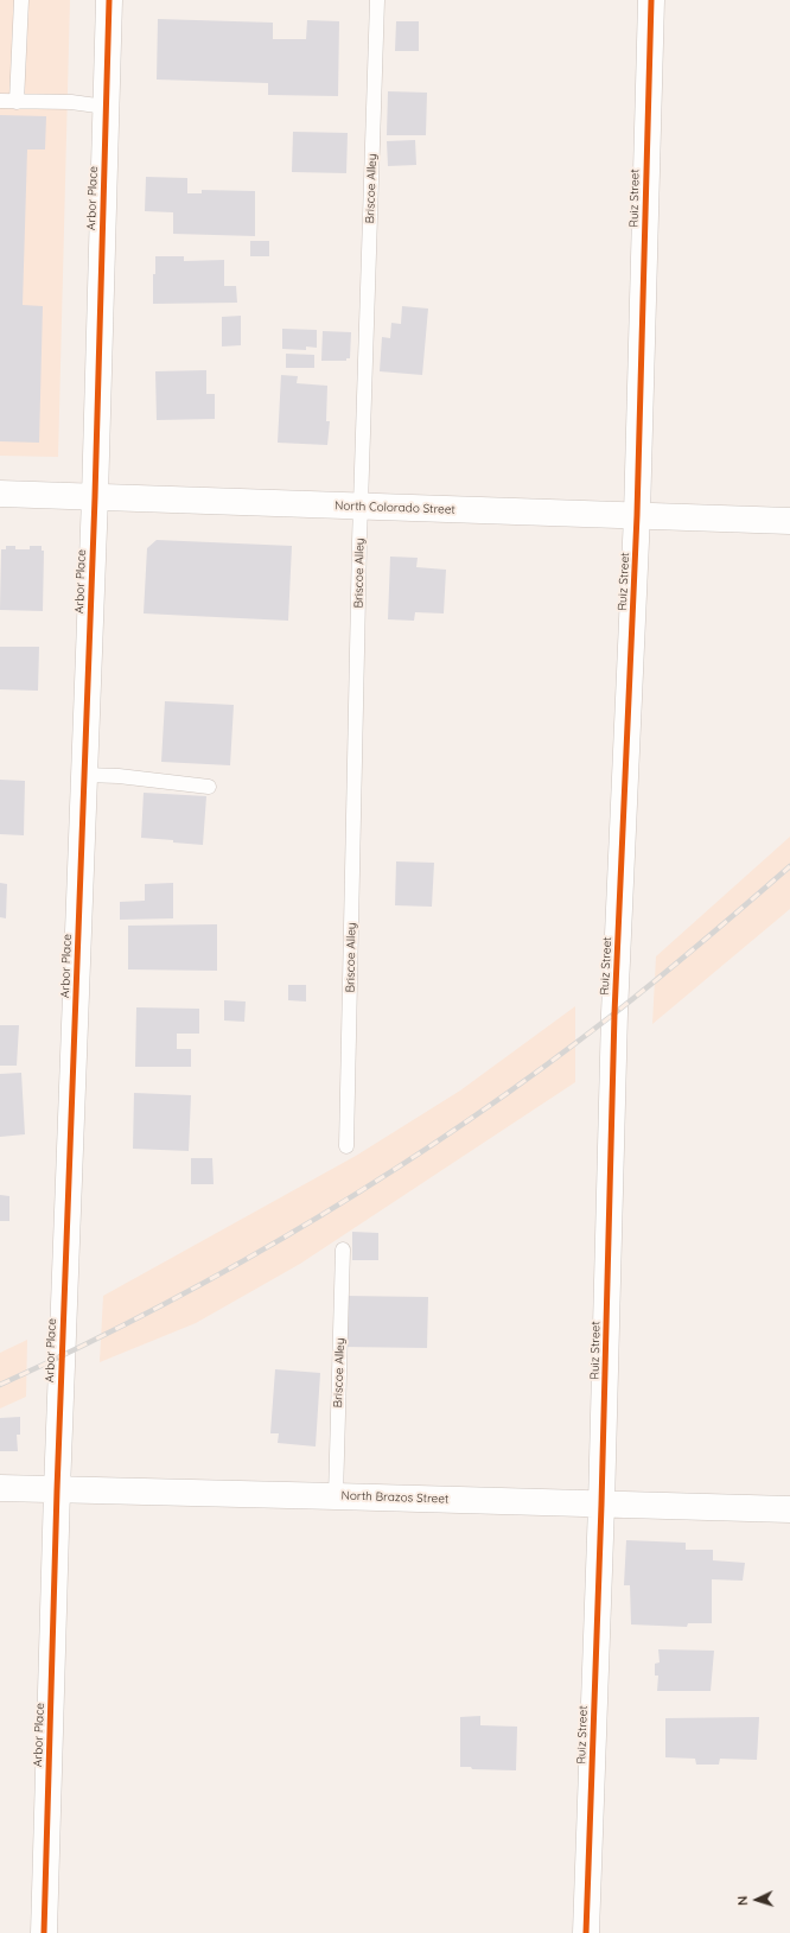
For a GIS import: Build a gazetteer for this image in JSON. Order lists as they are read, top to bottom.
{
  "streets": {
    "street": [
      "Arbor Place",
      "Ruiz Street",
      "North Colorado Street",
      "North Brazos Street"
    ],
    "lane": ["Briscoe Alley"]
  },
  "crossings": [
    ["Briscoe Alley", "North Colorado Street"],
    ["Briscoe Alley", "North Brazos Street"],
    ["Arbor Place", "North Colorado Street"],
    ["Arbor Place", "North Brazos Street"],
    ["Ruiz Street", "North Colorado Street"],
    ["Ruiz Street", "North Brazos Street"]
  ],
  "north": "left"
}
